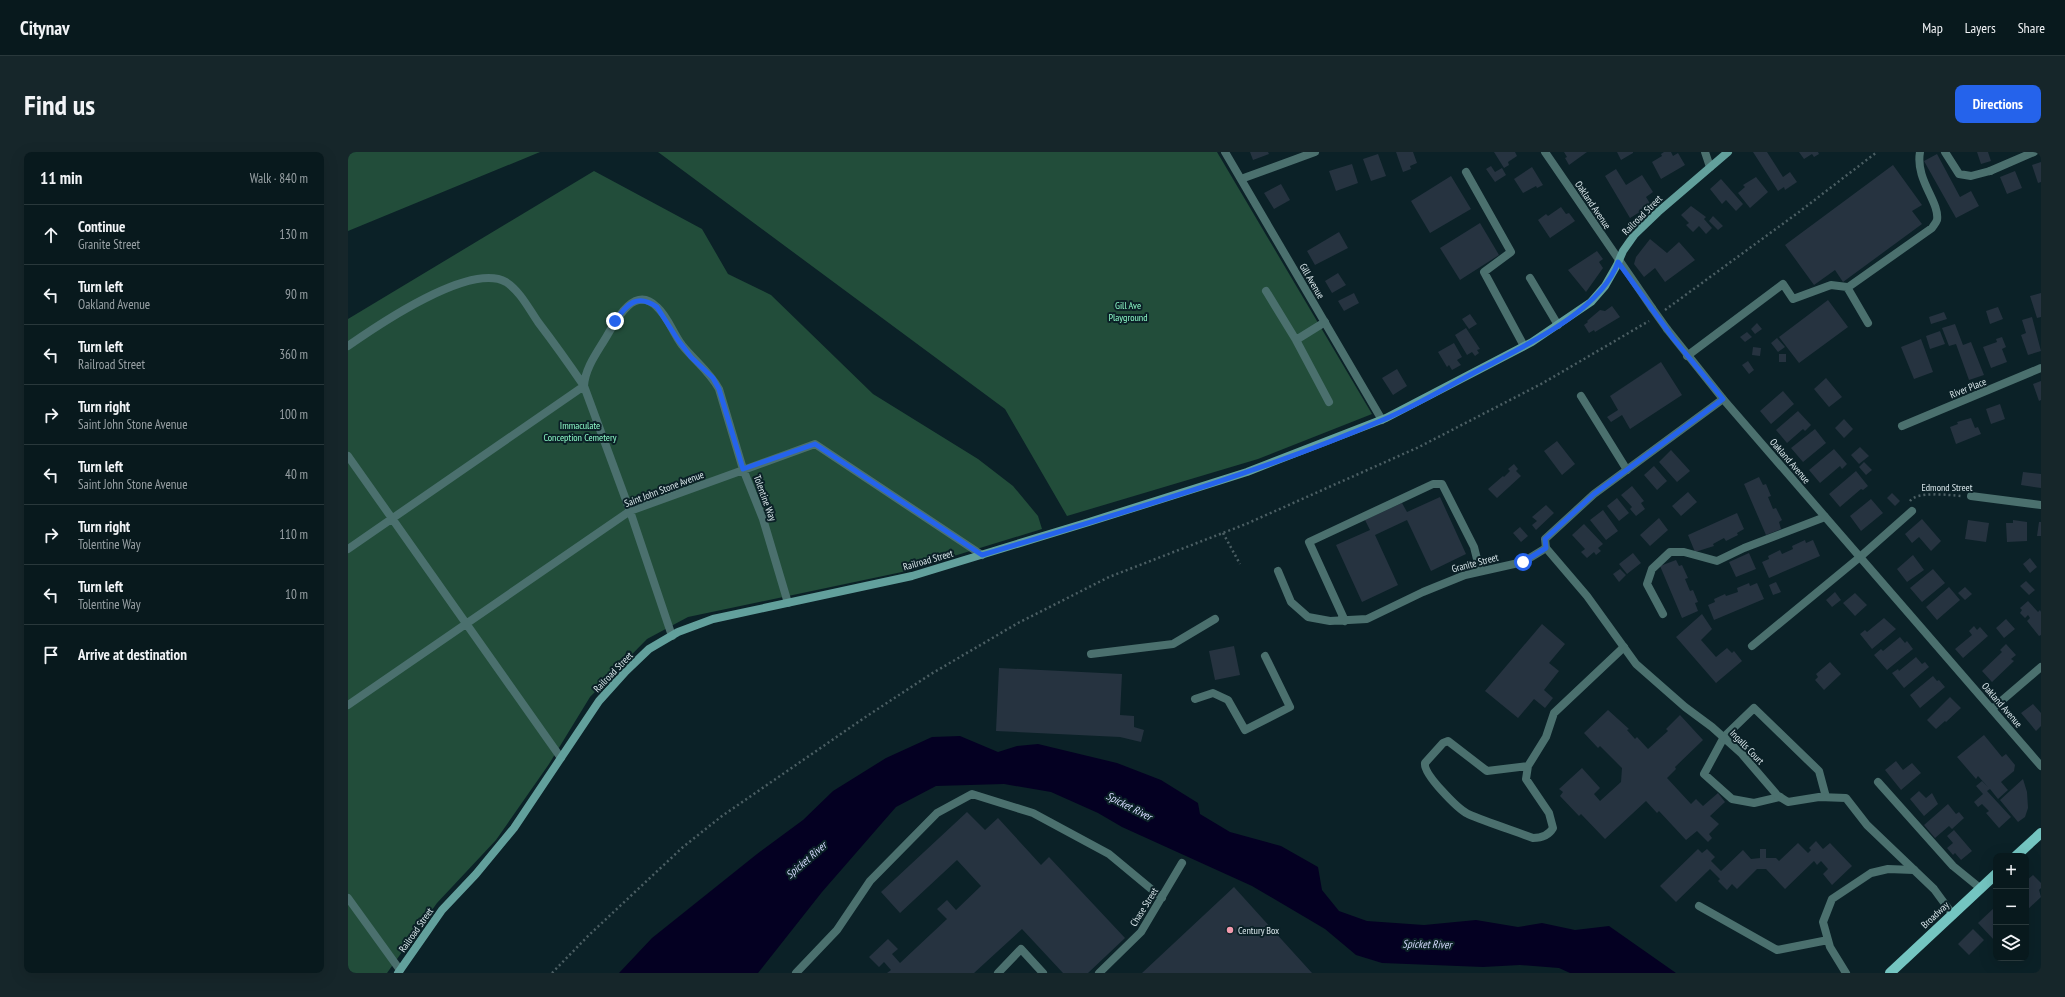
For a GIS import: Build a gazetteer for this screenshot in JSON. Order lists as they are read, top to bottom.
{
  "streets": {
    "main road": ["Railroad Street", "Broadway"],
    "street": [
      "Oakland Avenue",
      "Gill Avenue",
      "River Place",
      "Edmond Street",
      "Saint John Stone Avenue",
      "Tolentine Way",
      "Granite Street",
      "Ingalls Court",
      "Chase Street"
    ]
  },
  "crossings": [
    ["Oakland Avenue", "Railroad Street"],
    ["Railroad Street", "Gill Avenue"],
    ["Railroad Street", "Saint John Stone Avenue"],
    ["Railroad Street", "Tolentine Way"],
    ["Saint John Stone Avenue", "Tolentine Way"],
    ["Granite Street", "Ingalls Court"]
  ],
  "water": ["Spicket River"],
  "parks": ["Gill Ave Playground", "Immaculate Conception Cemetery"],
  "places": ["Century Box"],
  "page": {
    "header": "Citynav",
    "nav": ["Map", "Layers", "Share"],
    "buttons": "Directions",
    "title": "Find us",
    "heading": ["11 min", "Walk · 840 m"],
    "list": [
      ["Continue", "Granite Street", "130 m"],
      ["Turn left", "Oakland Avenue", "90 m"],
      ["Turn left", "Railroad Street", "360 m"],
      ["Turn right", "Saint John Stone Avenue", "100 m"],
      ["Turn left", "Saint John Stone Avenue", "40 m"],
      ["Turn right", "Tolentine Way", "110 m"],
      ["Turn left", "Tolentine Way", "10 m"],
      "Arrive at destination"
    ],
    "map_buttons": ["+", "−"]
  }
}
